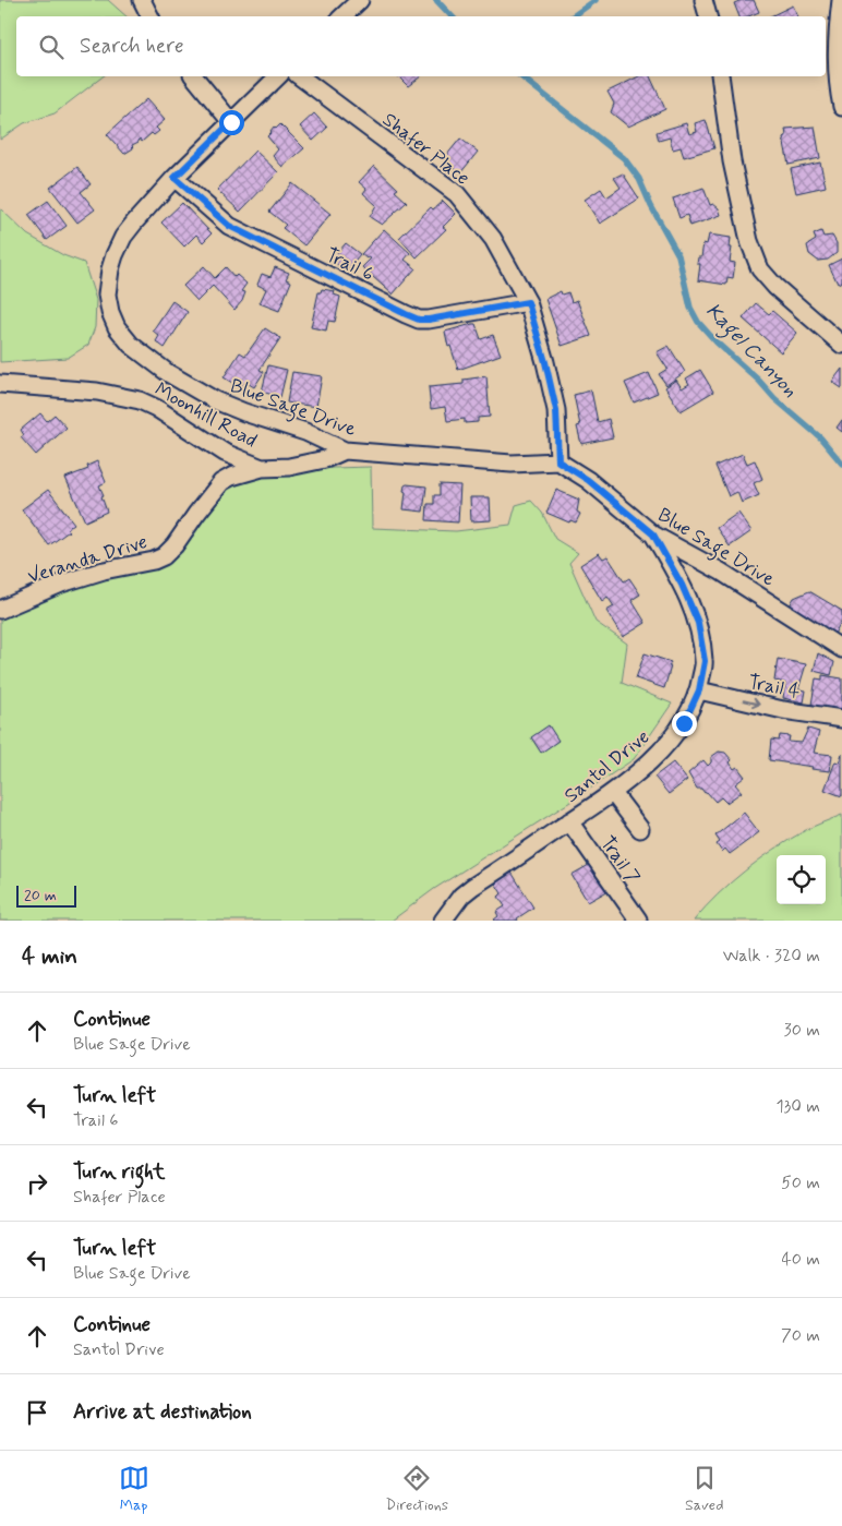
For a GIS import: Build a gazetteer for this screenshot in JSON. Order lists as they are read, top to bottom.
{
  "streets": {
    "street": [
      "Shafer Place",
      "Trail 6",
      "Blue Sage Drive",
      "Moonhill Road",
      "Veranda Drive",
      "Trail 4",
      "Santol Drive",
      "Trail 7"
    ]
  },
  "crossings": [
    ["Shafer Place", "Trail 6"],
    ["Shafer Place", "Blue Sage Drive"],
    ["Trail 6", "Blue Sage Drive"],
    ["Blue Sage Drive", "Veranda Drive"],
    ["Blue Sage Drive", "Santol Drive"],
    ["Moonhill Road", "Veranda Drive"],
    ["Trail 4", "Santol Drive"],
    ["Santol Drive", "Trail 7"]
  ],
  "one_way": ["Trail 4"],
  "water": ["Kagel Canyon"],
  "scale_bar": "20 m",
  "page": {
    "search": "Search here",
    "scale": "20 m",
    "heading": ["4 min", "Walk · 320 m"],
    "list": [
      ["Continue", "Blue Sage Drive", "30 m"],
      ["Turn left", "Trail 6", "130 m"],
      ["Turn right", "Shafer Place", "50 m"],
      ["Turn left", "Blue Sage Drive", "40 m"],
      ["Continue", "Santol Drive", "70 m"],
      "Arrive at destination"
    ],
    "nav": ["Map", "Directions", "Saved"]
  }
}
